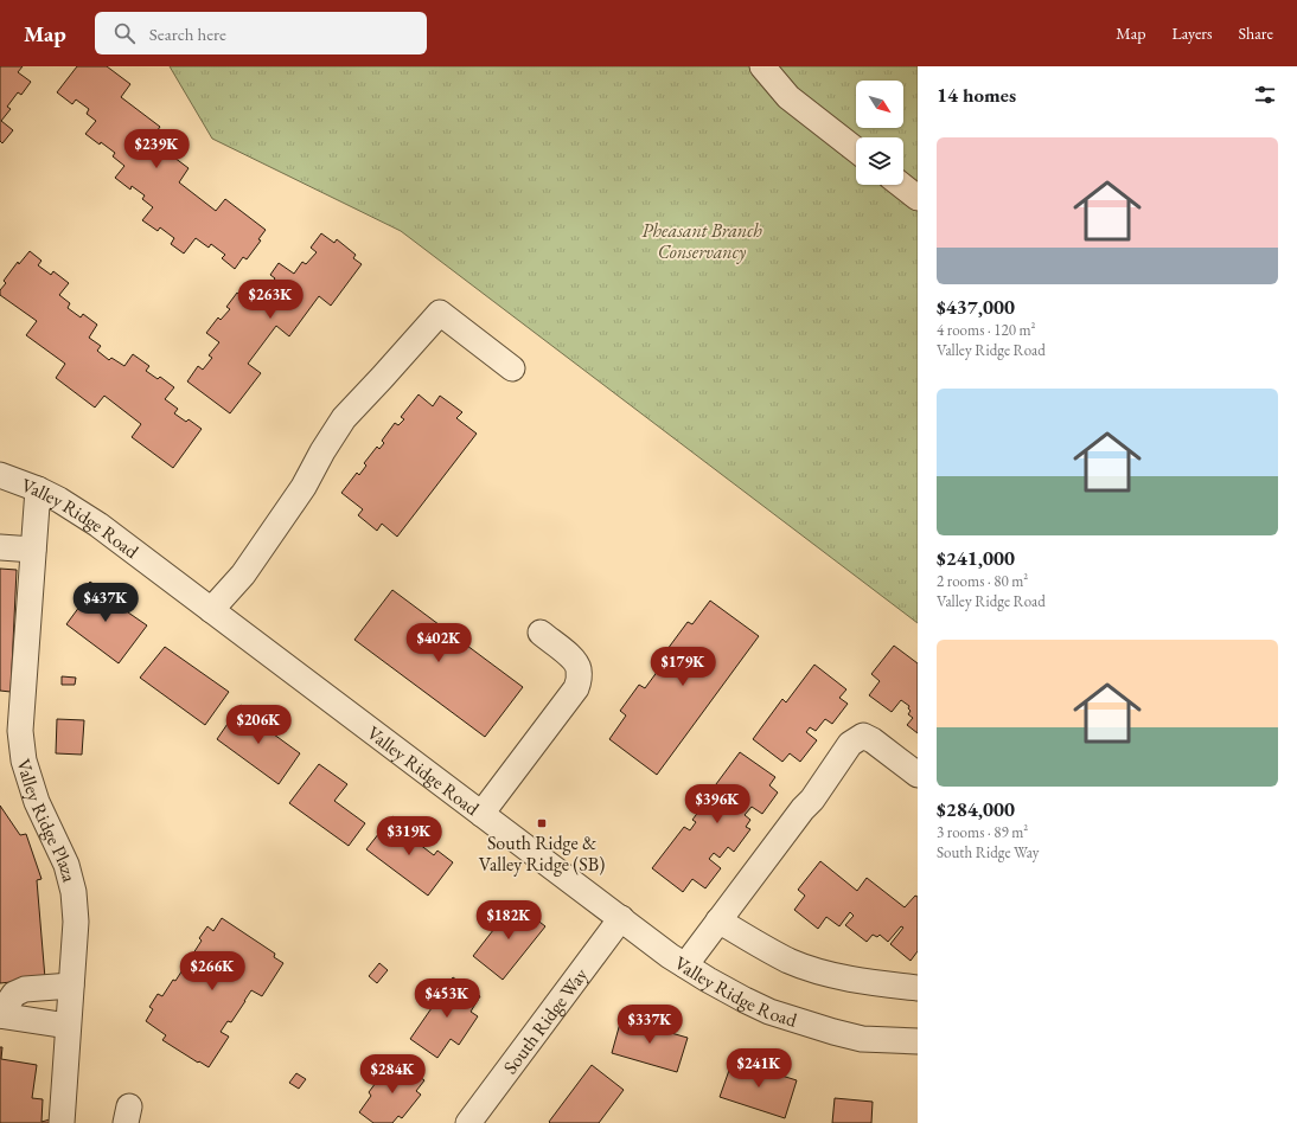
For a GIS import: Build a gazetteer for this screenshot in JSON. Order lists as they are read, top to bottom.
{
  "streets": {
    "street": ["Valley Ridge Road", "Valley Ridge Plaza", "South Ridge Way"]
  },
  "crossings": [
    ["Valley Ridge Road", "Valley Ridge Plaza"],
    ["Valley Ridge Road", "South Ridge Way"]
  ],
  "parks": ["Pheasant Branch Conservancy"],
  "places": {
    "transit": ["South Ridge & Valley Ridge (SB)"]
  },
  "north": "bottom right",
  "page": {
    "header": "Map",
    "search": "Search here",
    "nav": ["Map", "Layers", "Share"],
    "heading": "14 homes",
    "list": [
      {
        "name": "$437,000",
        "note": "4 rooms · 120 m² · Valley Ridge Road"
      },
      {
        "name": "$241,000",
        "note": "2 rooms · 80 m² · Valley Ridge Road"
      },
      {
        "name": "$284,000",
        "note": "3 rooms · 89 m² · South Ridge Way"
      }
    ],
    "price": [
      "$239K",
      "$263K",
      "$437K",
      "$402K",
      "$179K",
      "$206K",
      "$396K",
      "$319K",
      "$182K",
      "$266K",
      "$453K",
      "$337K",
      "$241K",
      "$284K"
    ]
  }
}
